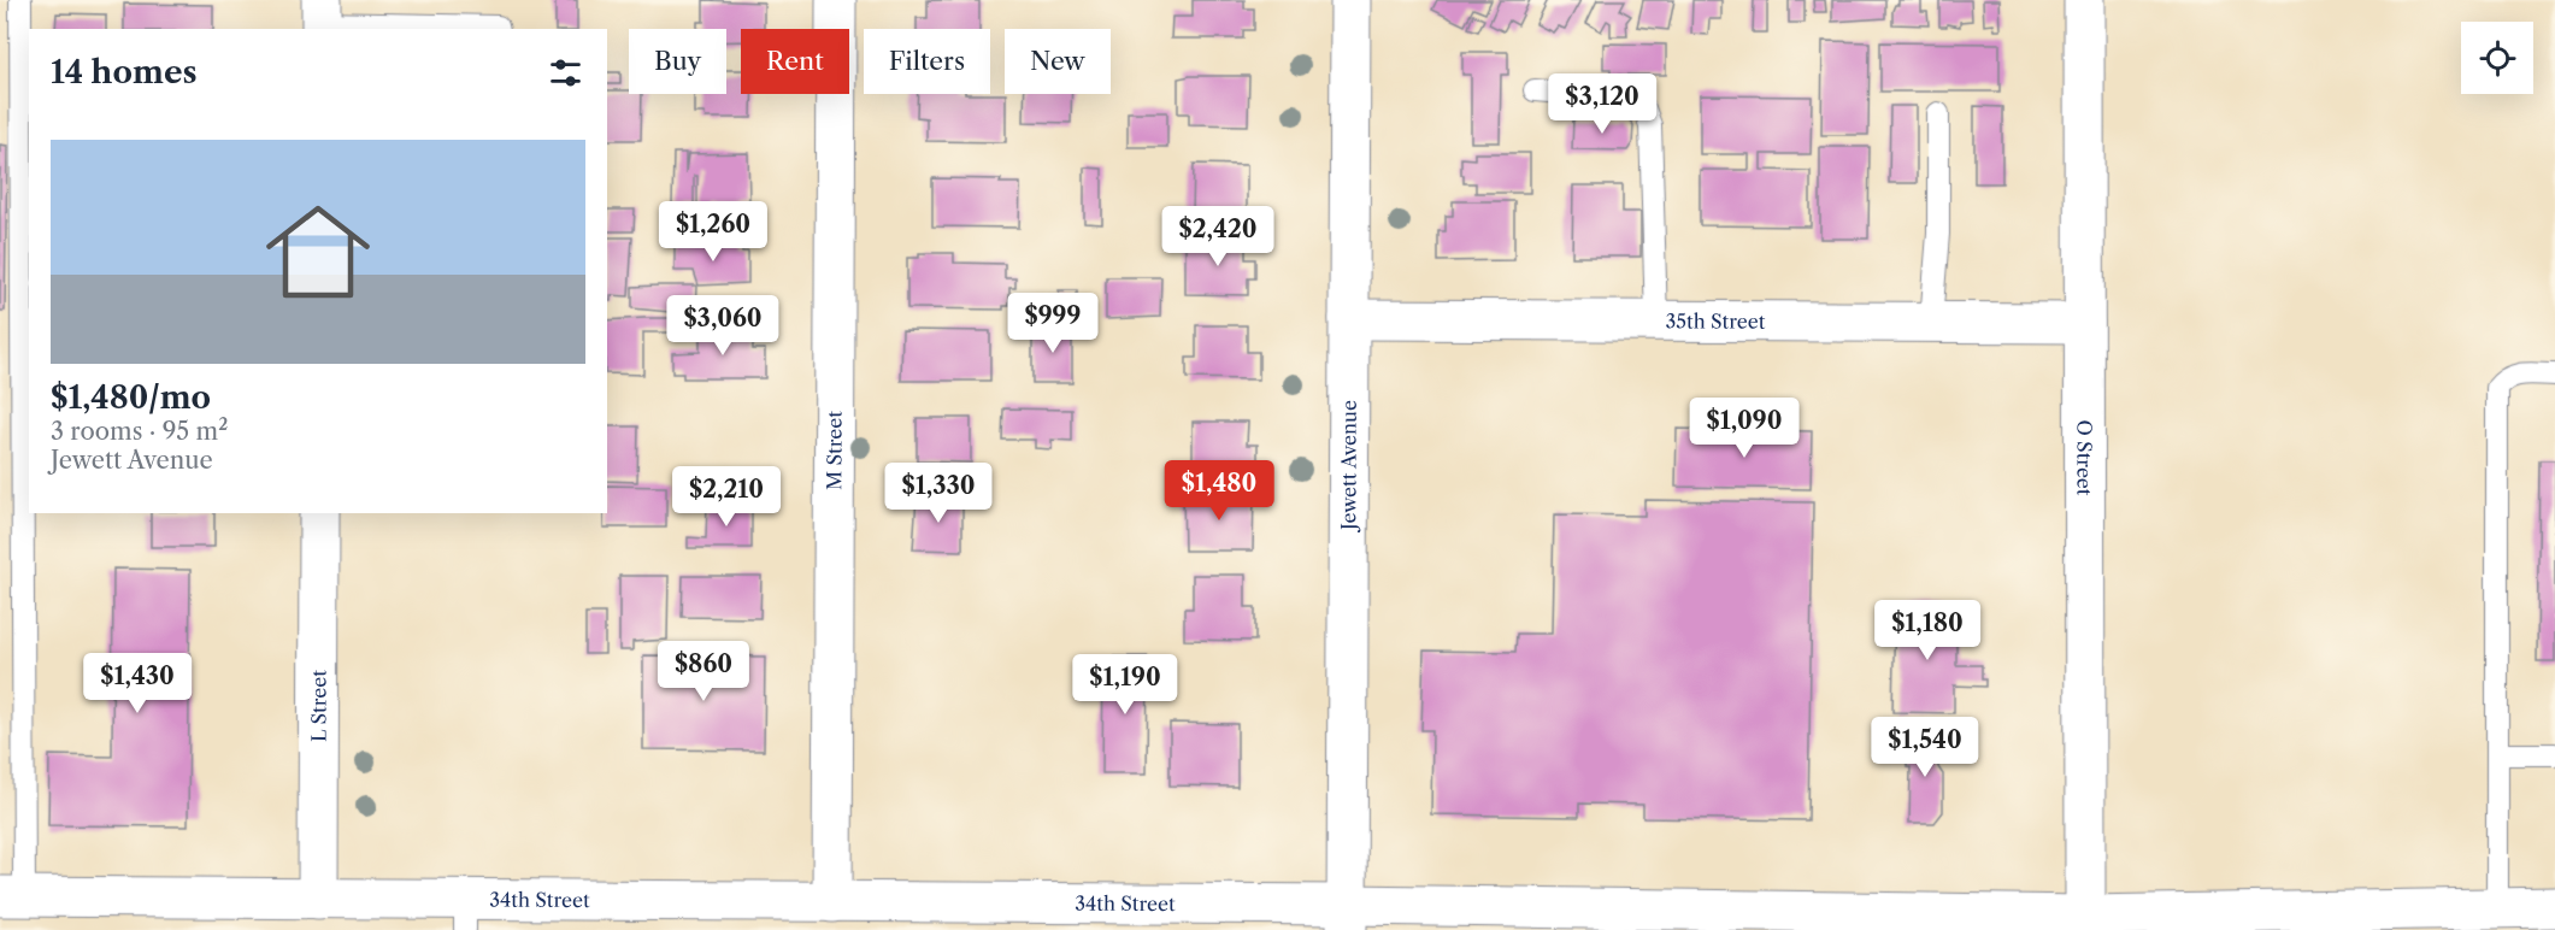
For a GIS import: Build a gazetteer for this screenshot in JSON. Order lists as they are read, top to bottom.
{
  "streets": {
    "street": [
      "35th Street",
      "M Street",
      "O Street",
      "Jewett Avenue",
      "L Street",
      "34th Street"
    ]
  },
  "crossings": [
    ["35th Street", "O Street"],
    ["35th Street", "Jewett Avenue"],
    ["M Street", "34th Street"],
    ["O Street", "34th Street"],
    ["Jewett Avenue", "34th Street"],
    ["L Street", "34th Street"]
  ],
  "page": {
    "chip": [
      "Buy",
      "Rent",
      "Filters",
      "New"
    ],
    "heading": "14 homes",
    "price": [
      "$3,120",
      "$1,260",
      "$2,420",
      "$999",
      "$3,060",
      "$1,090",
      "$1,480",
      "$1,330",
      "$2,210",
      "$1,180",
      "$860",
      "$1,430",
      "$1,190",
      "$1,540"
    ],
    "list": [
      {
        "name": "$1,480/mo",
        "note": "3 rooms · 95 m² · Jewett Avenue"
      }
    ]
  }
}
